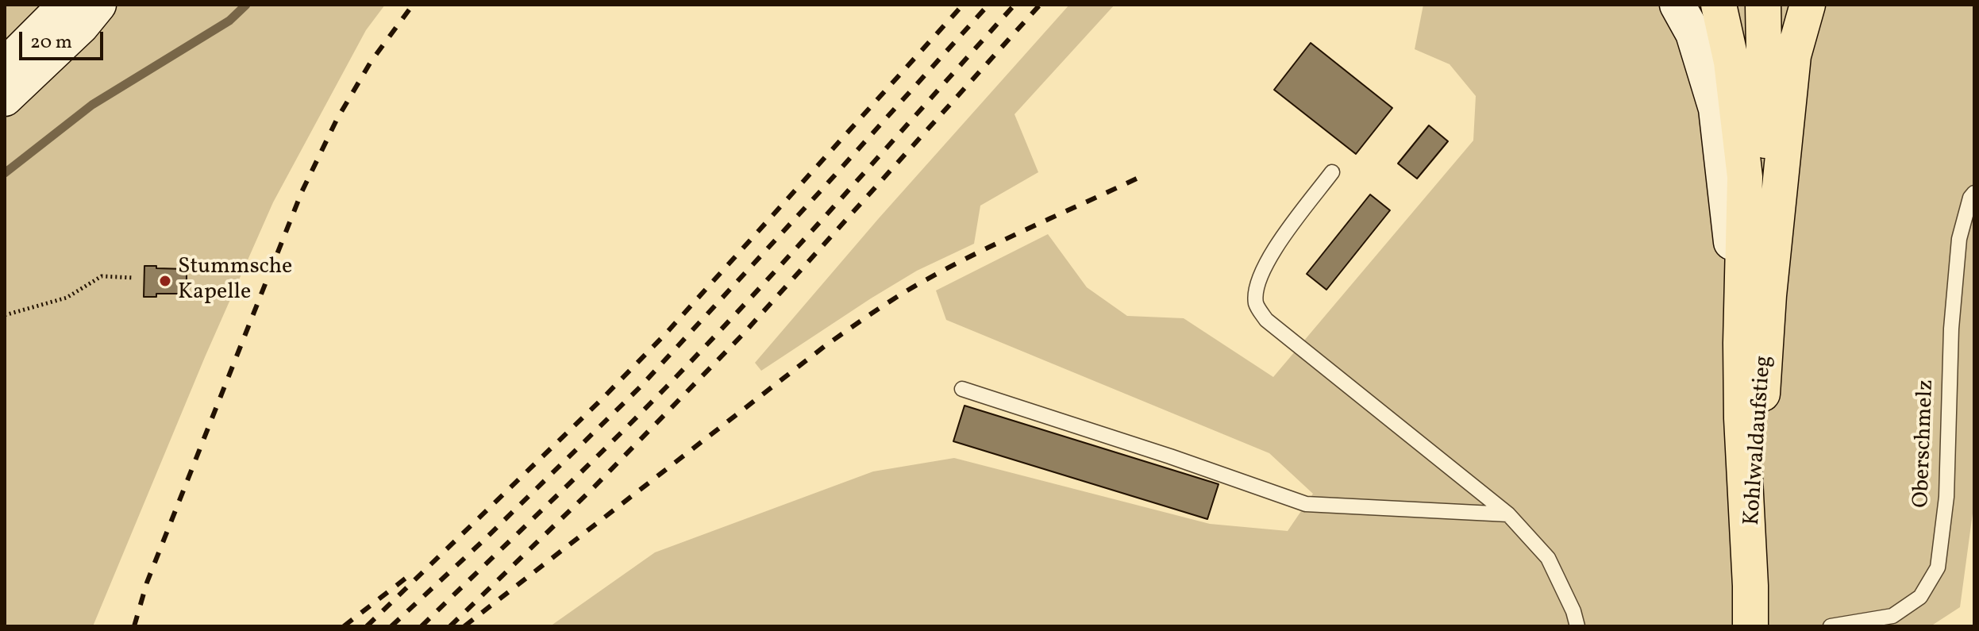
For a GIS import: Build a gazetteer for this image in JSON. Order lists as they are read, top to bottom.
{
  "streets": {
    "main road": ["Kohlwaldaufstieg"],
    "lane": ["Oberschmelz"]
  },
  "places": ["Stummsche Kapelle"],
  "scale_bar": "20 m"
}
